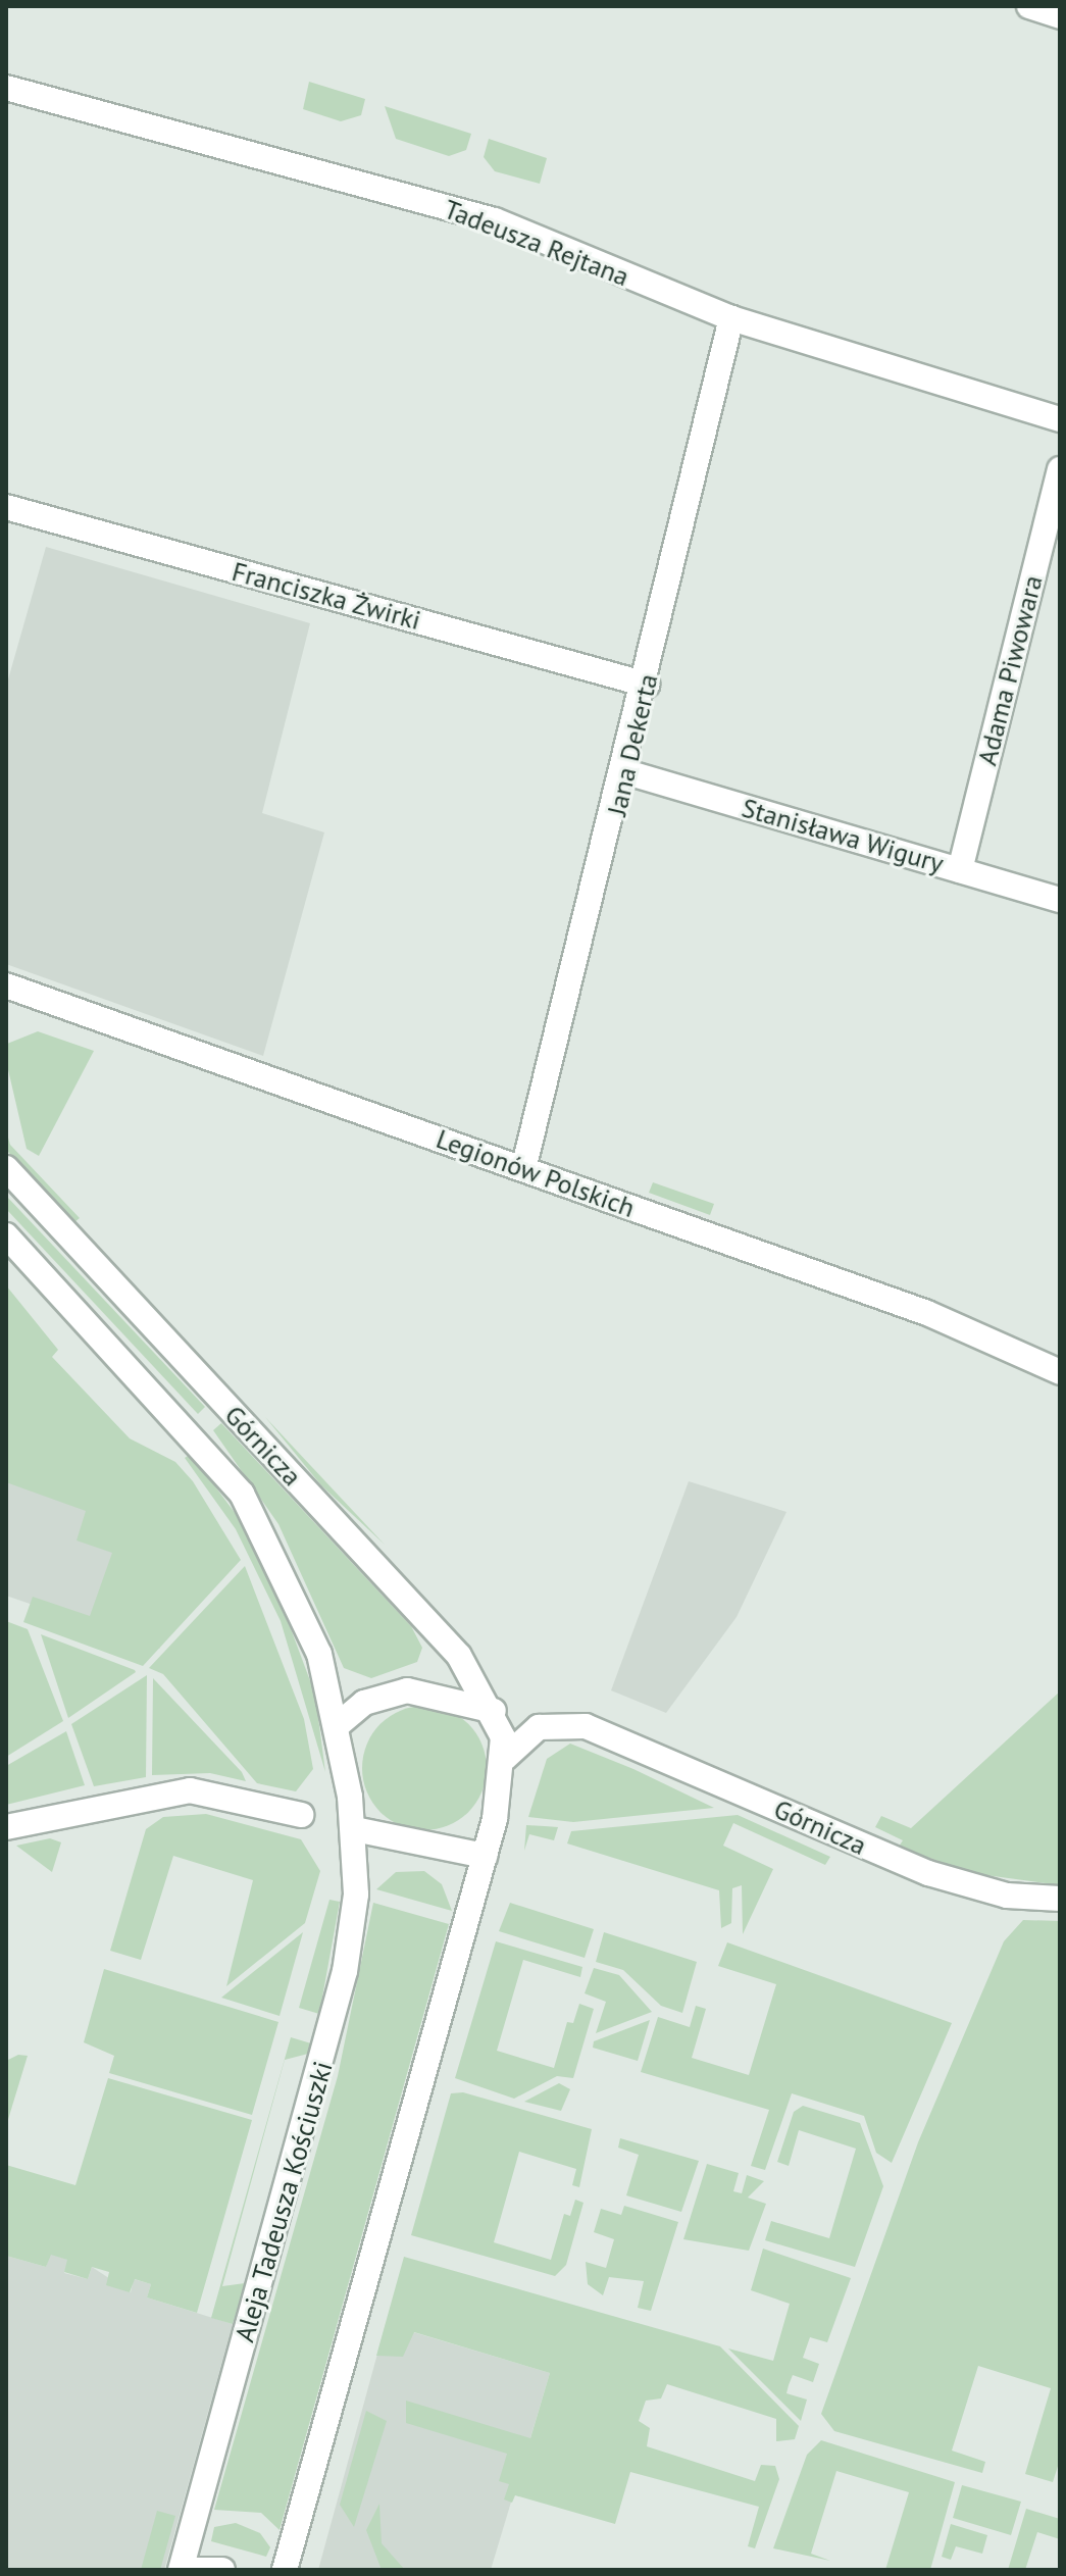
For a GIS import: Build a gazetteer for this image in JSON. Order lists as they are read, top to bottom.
{
  "streets": {
    "street": [
      "Tadeusza Rejtana",
      "Franciszka Żwirki",
      "Adama Piwowara",
      "Jana Dekerta",
      "Stanisława Wigury",
      "Legionów Polskich",
      "Górnicza",
      "Aleja Tadeusza Kościuszki"
    ]
  },
  "crossings": [
    ["Tadeusza Rejtana", "Jana Dekerta"],
    ["Franciszka Żwirki", "Jana Dekerta"],
    ["Adama Piwowara", "Stanisława Wigury"],
    ["Jana Dekerta", "Stanisława Wigury"],
    ["Jana Dekerta", "Legionów Polskich"],
    ["Górnicza", "Aleja Tadeusza Kościuszki"]
  ]
}
